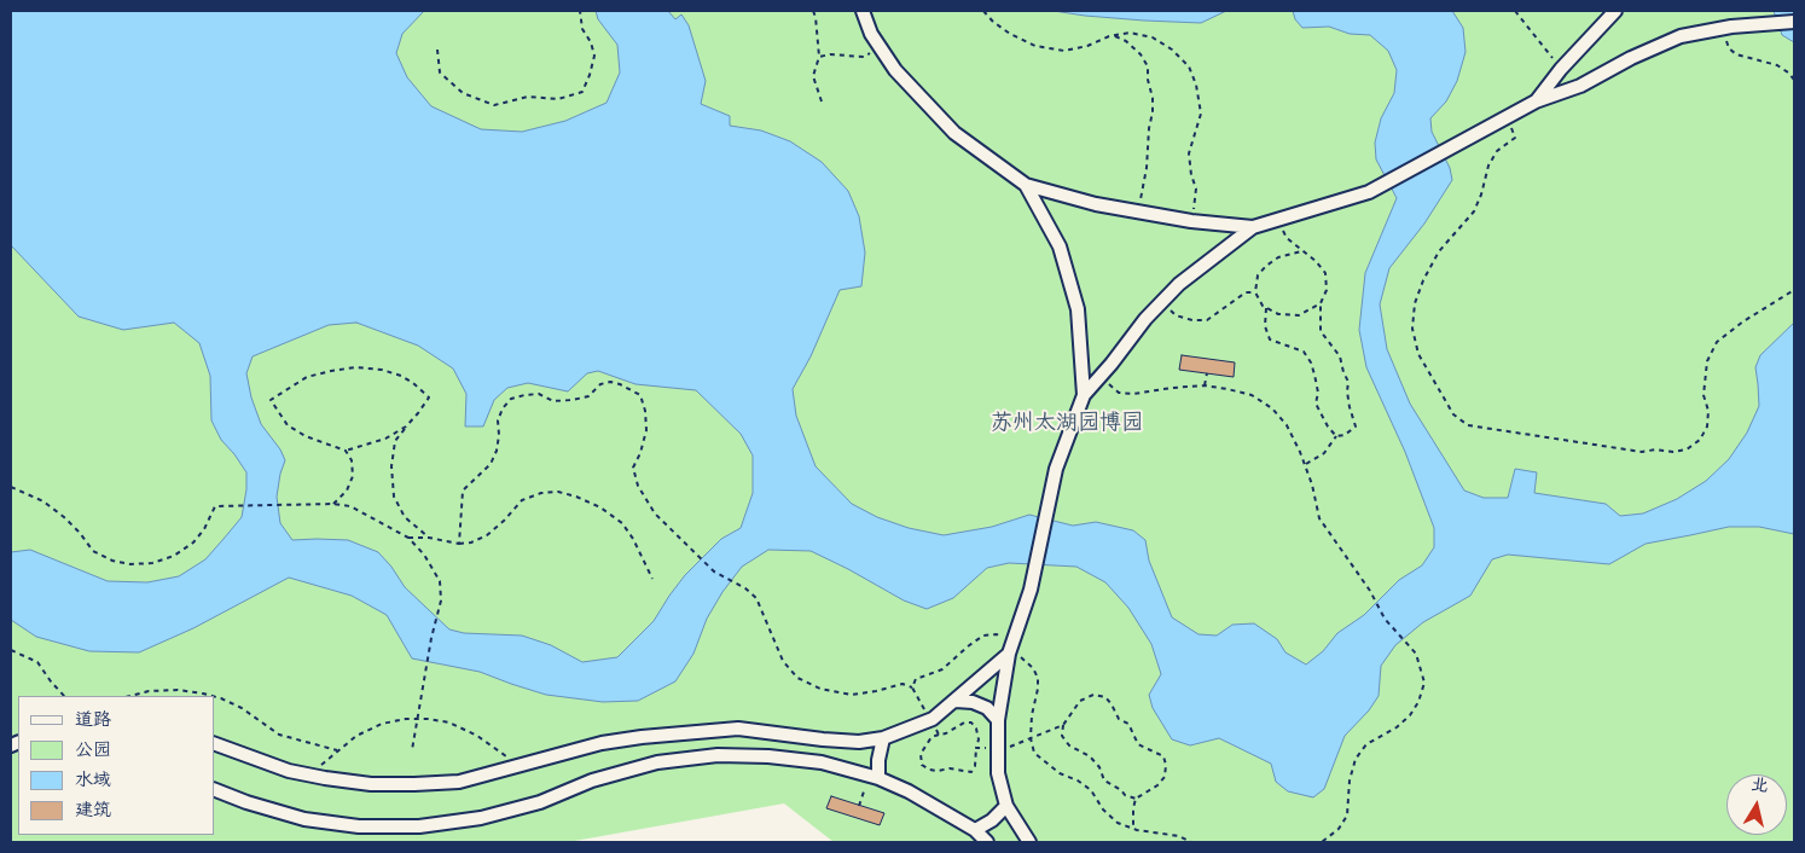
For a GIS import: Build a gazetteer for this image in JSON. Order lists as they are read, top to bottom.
{
  "parks": ["苏州太湖园博园"],
  "legend": [
    "道路",
    "公园",
    "水域",
    "建筑"
  ],
  "north": "top"
}
